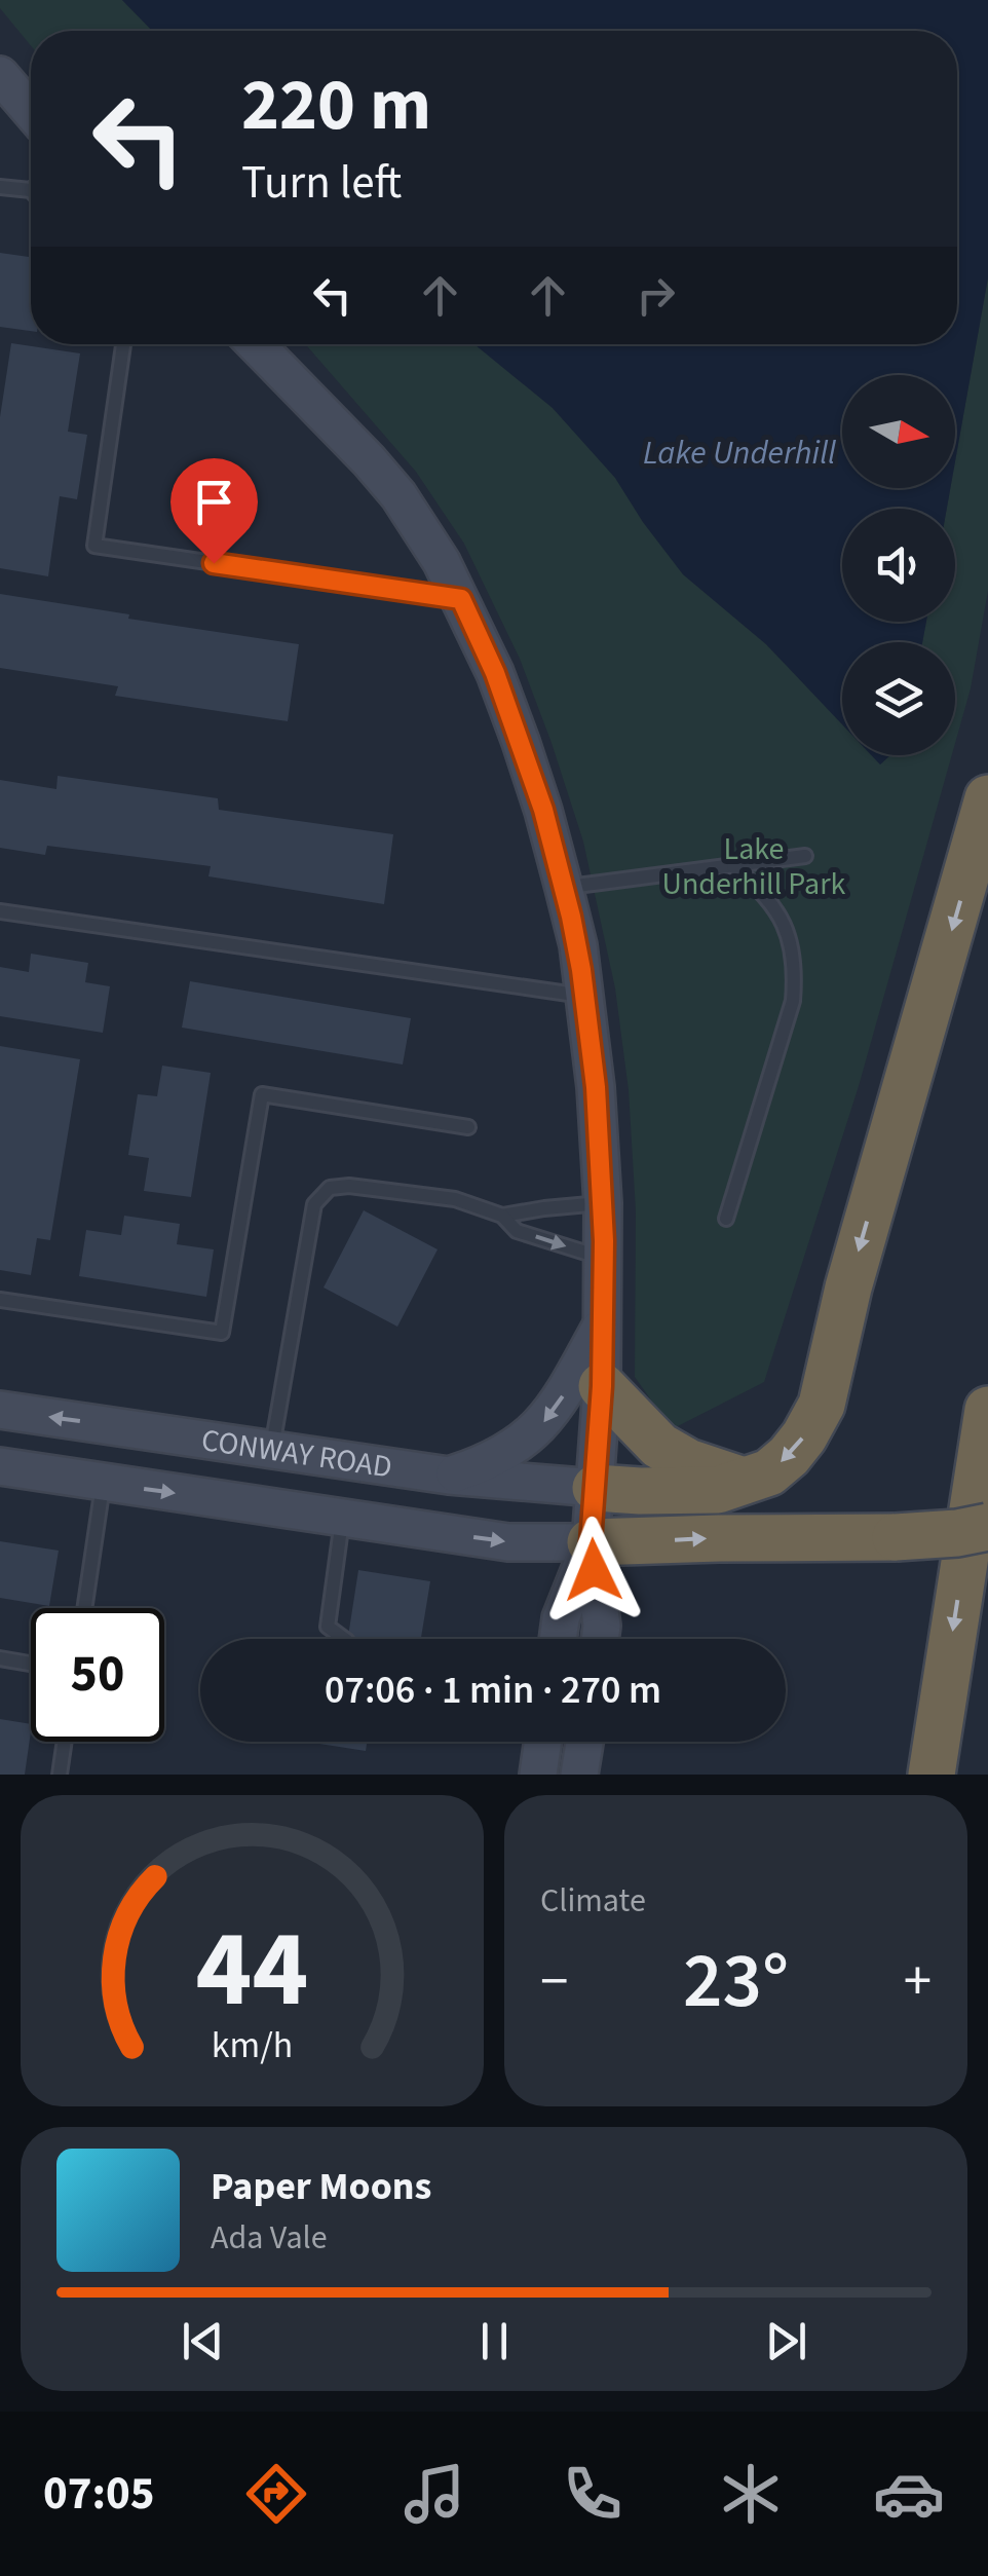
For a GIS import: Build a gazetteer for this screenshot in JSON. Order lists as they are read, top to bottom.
{
  "streets": {
    "main road": ["CONWAY ROAD"]
  },
  "water": ["Lake Underhill"],
  "parks": ["Lake Underhill Park"],
  "north": "right",
  "page": {
    "turn": ["220 m", "Turn left"],
    "limit": "50",
    "trip": "07:06 · 1 min · 270 m",
    "tile": "Climate",
    "heat": ["−", "23°", "+"],
    "song": ["Paper Moons", "Ada Vale"],
    "tabs": "07:05",
    "gauge": ["44", "km/h"]
  }
}
